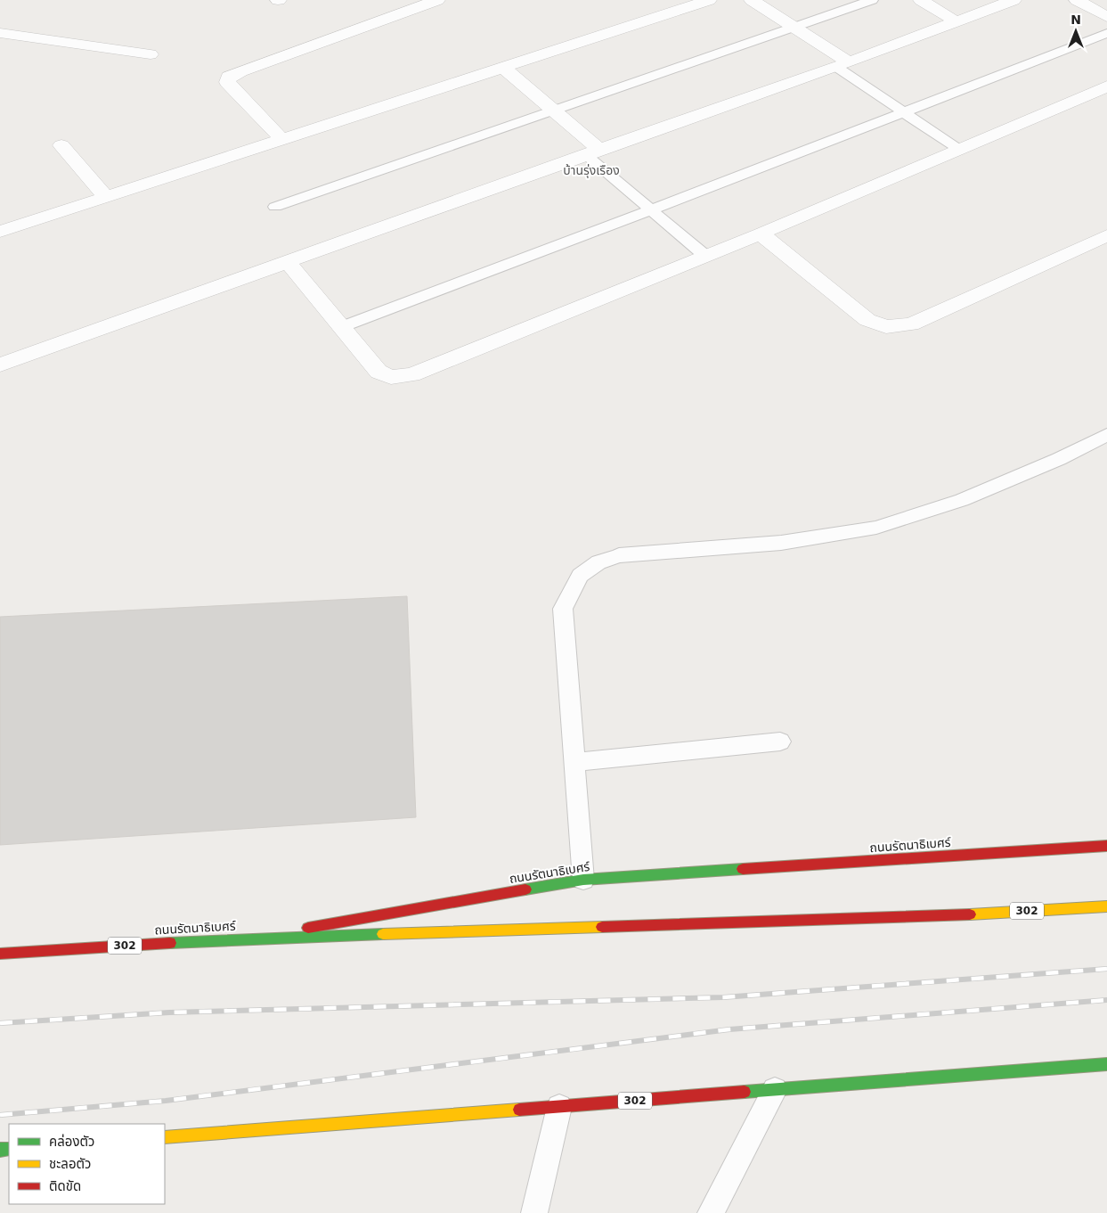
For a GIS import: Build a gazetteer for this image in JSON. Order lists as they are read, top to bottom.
{
  "streets": {
    "main road": ["ถนนรัตนาธิเบศร์", "302"]
  },
  "crossings": [
    ["ถนนรัตนาธิเบศร์", "302"]
  ],
  "districts": ["บ้านรุ่งเรือง"],
  "legend": ["คล่องตัว", "ชะลอตัว", "ติดขัด"],
  "north": "top"
}
